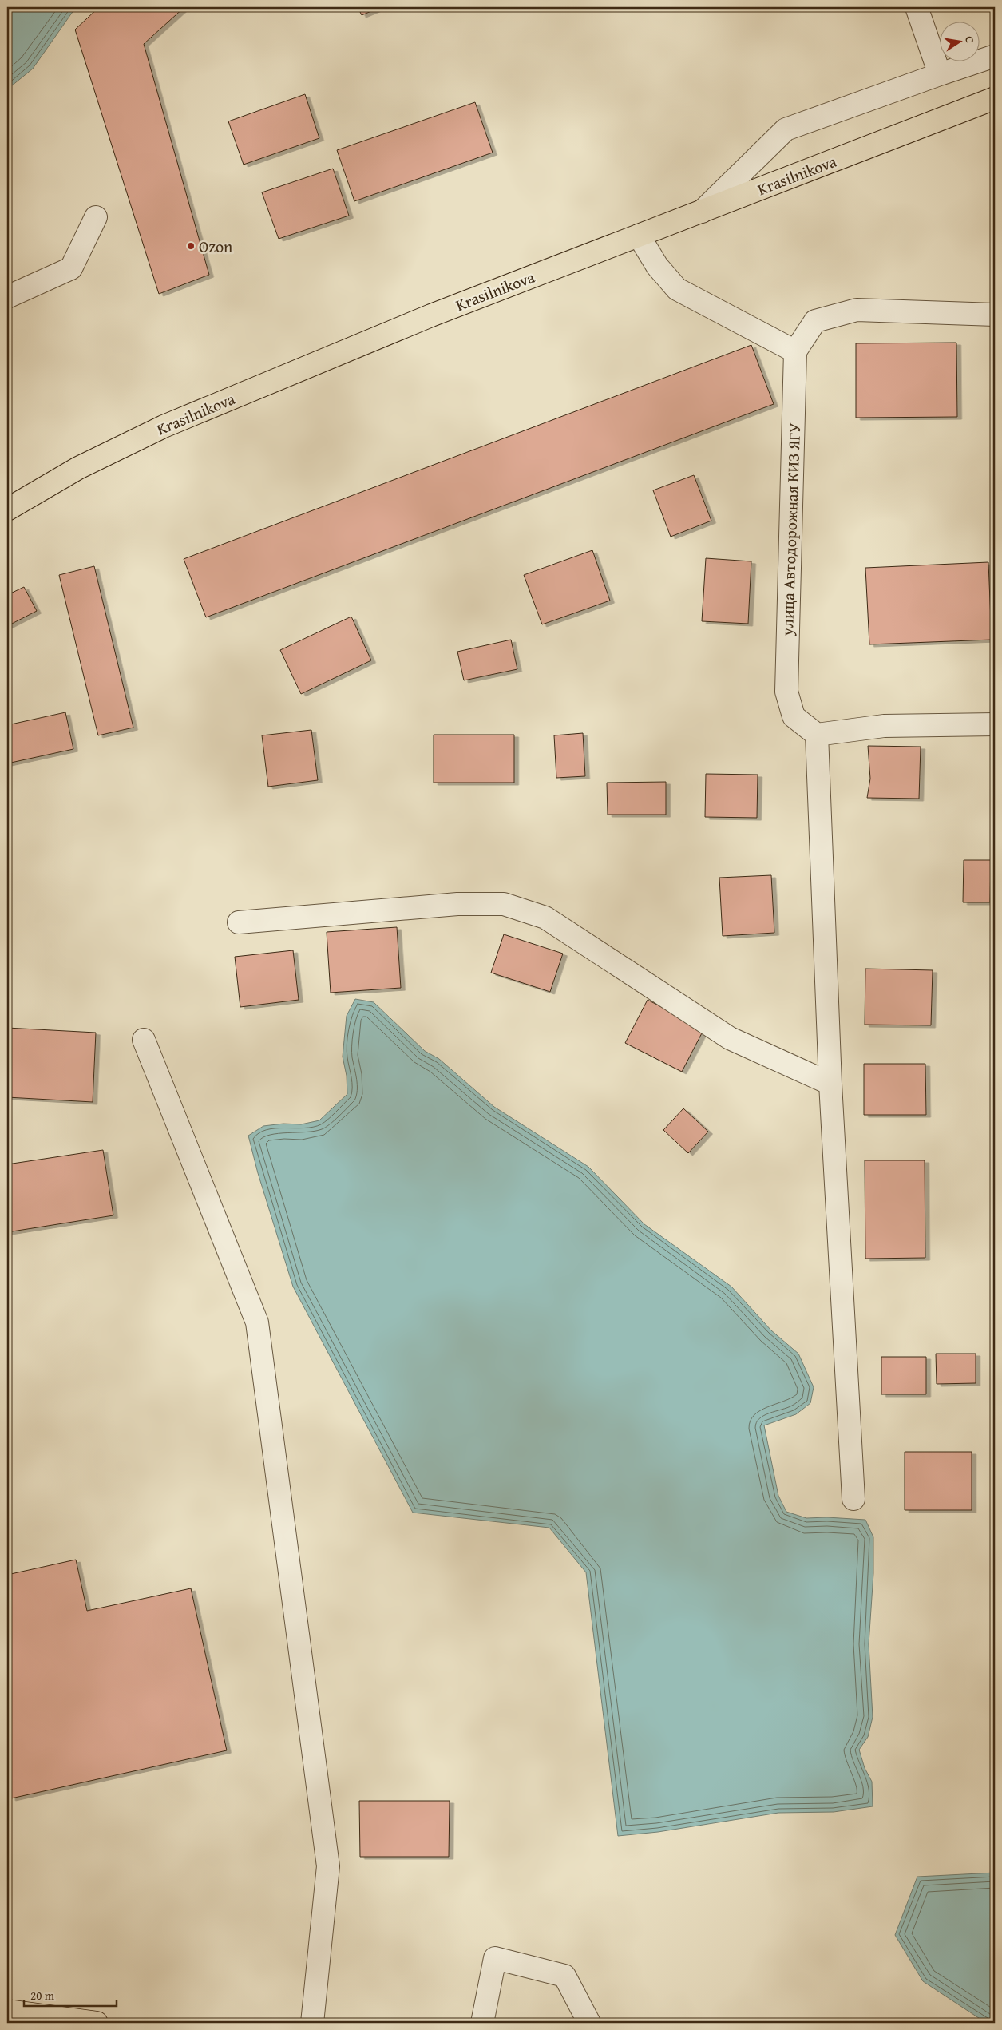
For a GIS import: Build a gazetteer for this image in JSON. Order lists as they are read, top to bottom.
{
  "streets": {
    "main road": ["Krasilnikova"],
    "street": ["улица Автодорожная КИЗ ЯГУ"]
  },
  "places": ["Ozon"],
  "scale_bar": "20 m",
  "north": "right"
}
